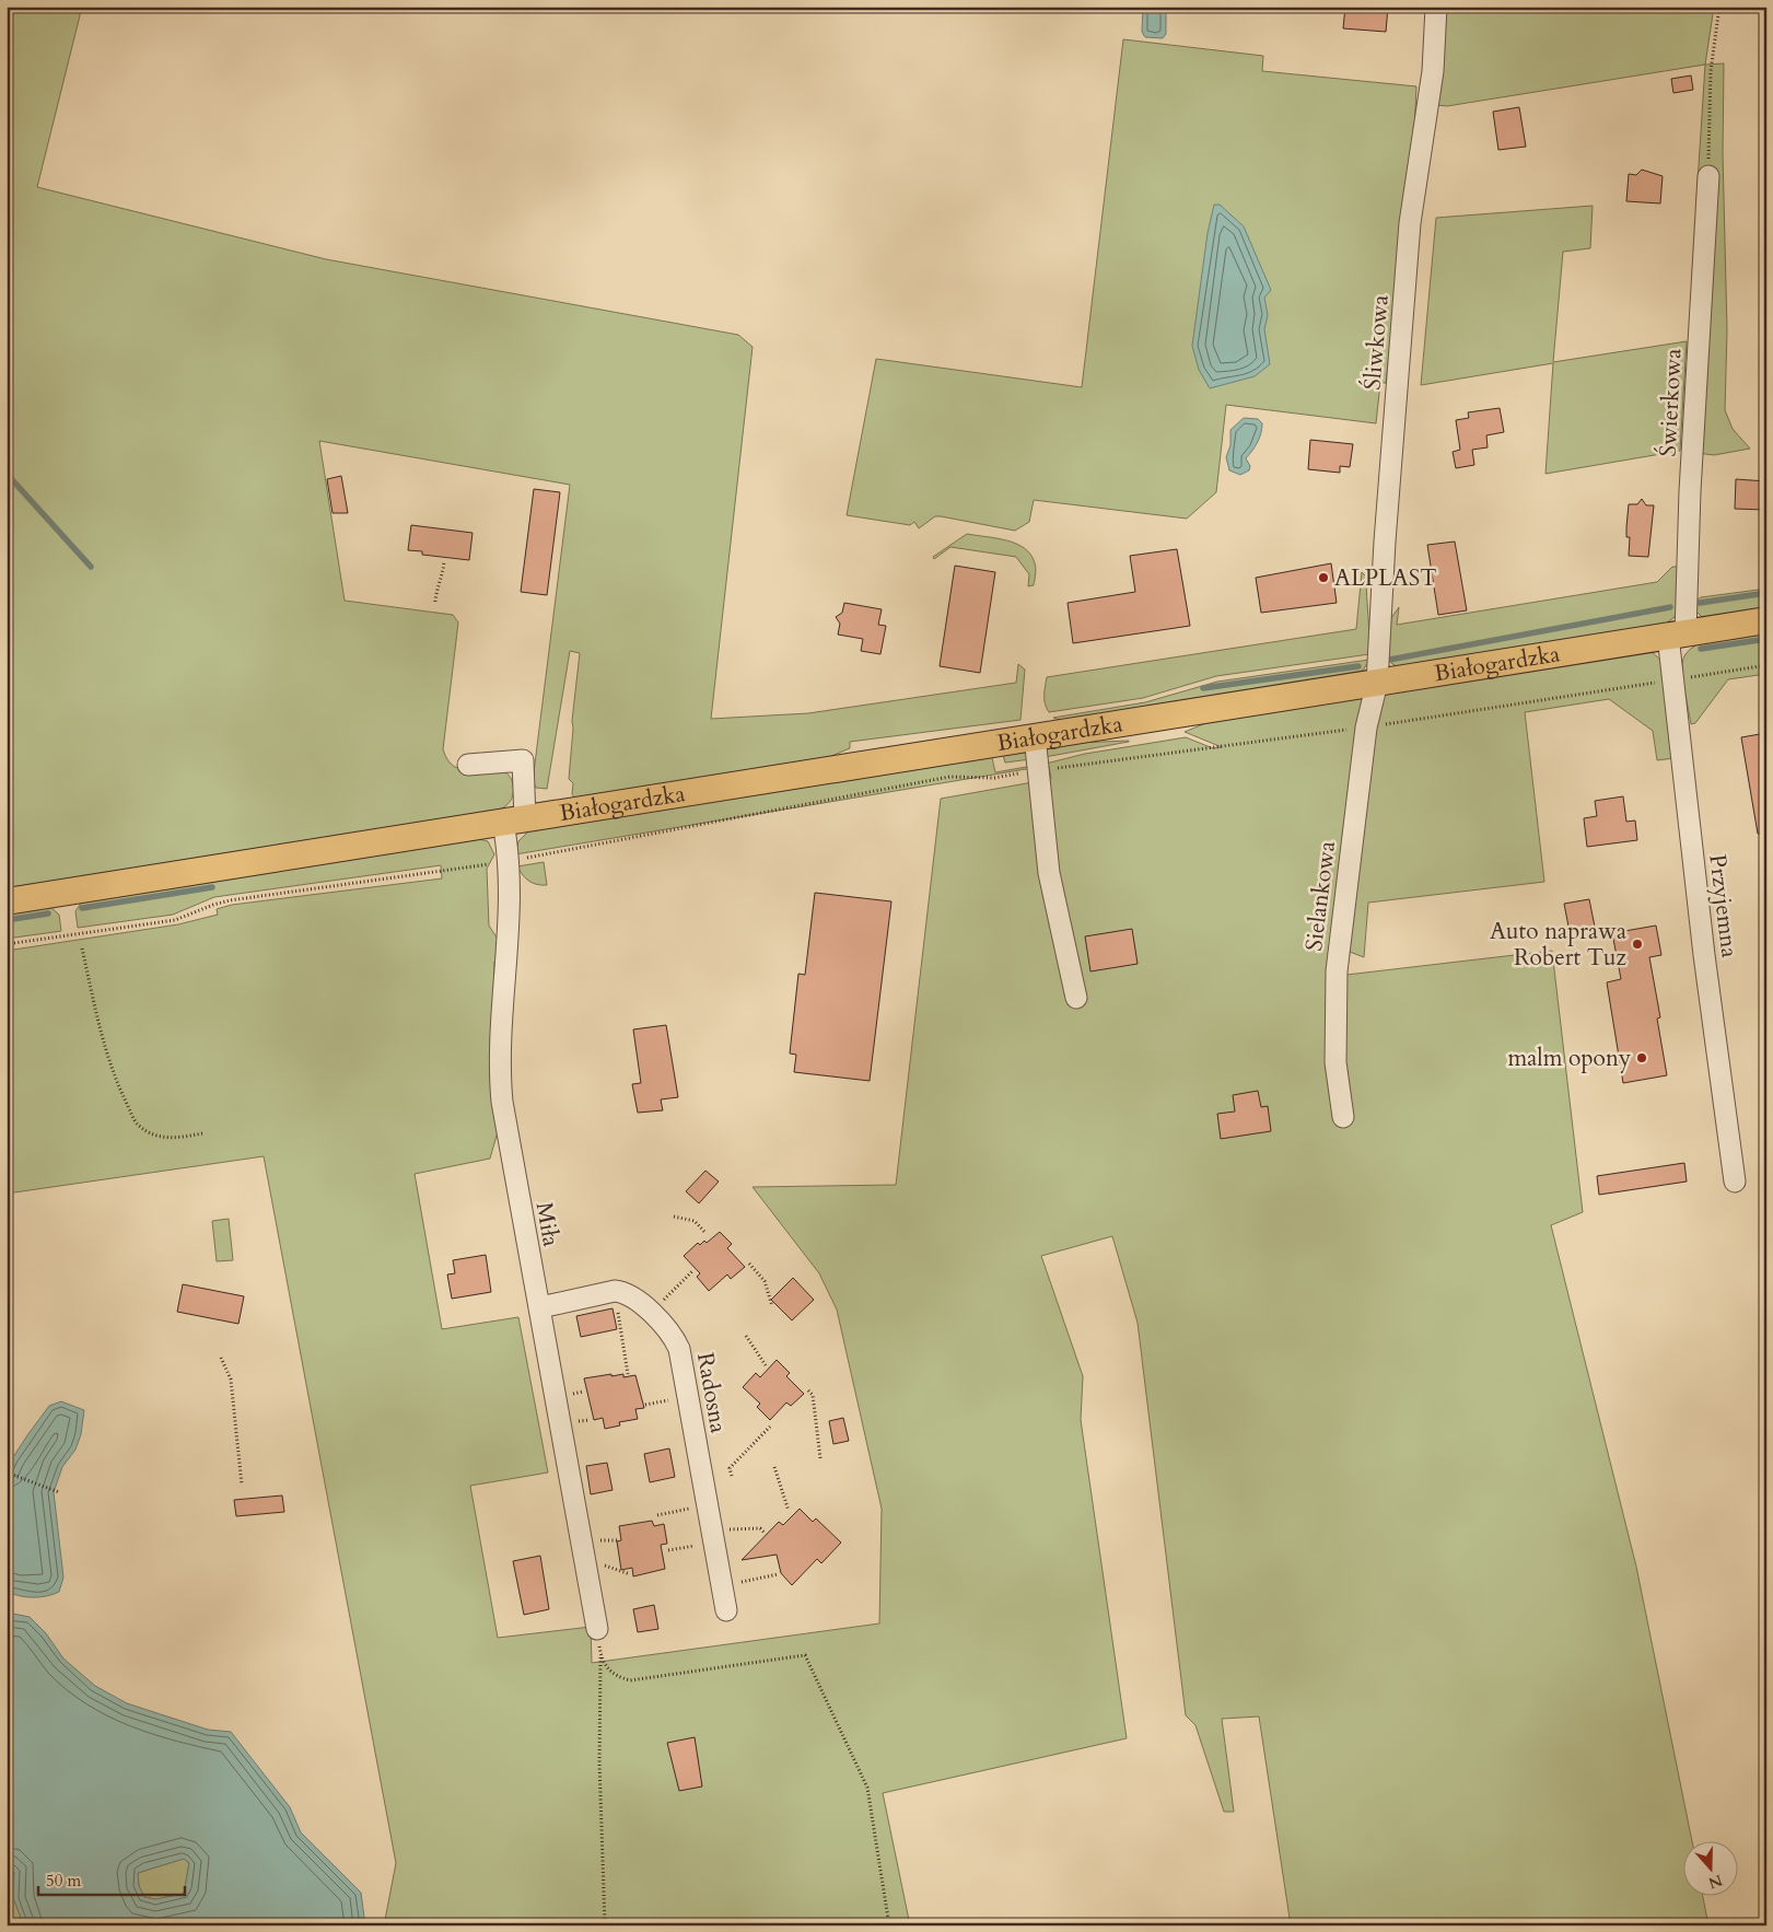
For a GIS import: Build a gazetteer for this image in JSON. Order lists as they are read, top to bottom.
{
  "streets": {
    "main road": ["Białogardzka"],
    "street": [
      "Śliwkowa",
      "Świerkowa",
      "Sielankowa",
      "Przyjemna",
      "Miła",
      "Radosna"
    ]
  },
  "crossings": [
    ["Śliwkowa", "Białogardzka"],
    ["Śliwkowa", "Sielankowa"],
    ["Świerkowa", "Białogardzka"],
    ["Świerkowa", "Przyjemna"],
    ["Białogardzka", "Sielankowa"],
    ["Białogardzka", "Przyjemna"],
    ["Białogardzka", "Miła"]
  ],
  "places": ["ALPLAST", "Auto naprawa Robert Tuz", "malm opony"],
  "scale_bar": "50 m",
  "north": "bottom"
}
